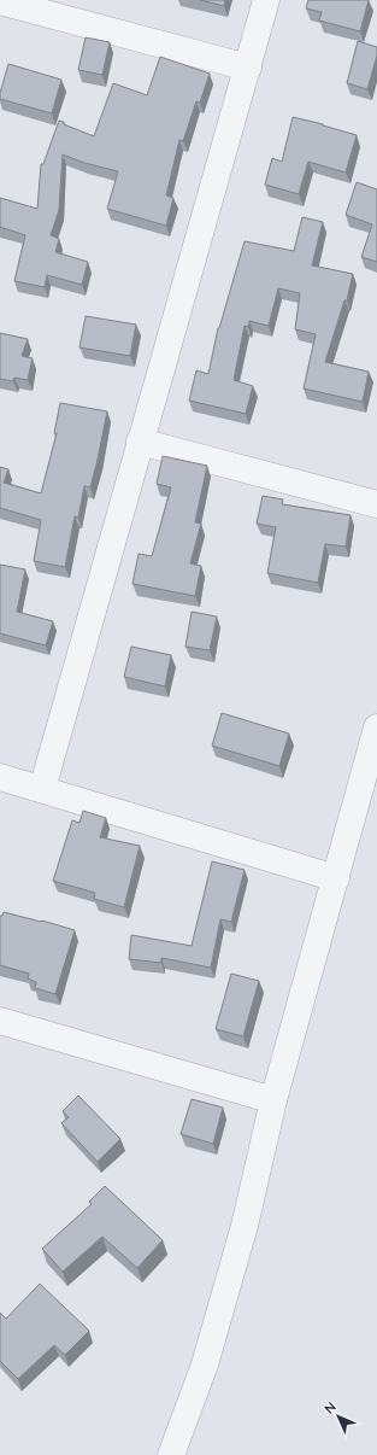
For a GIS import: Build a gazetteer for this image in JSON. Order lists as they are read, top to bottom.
{
  "north": "top left"
}
